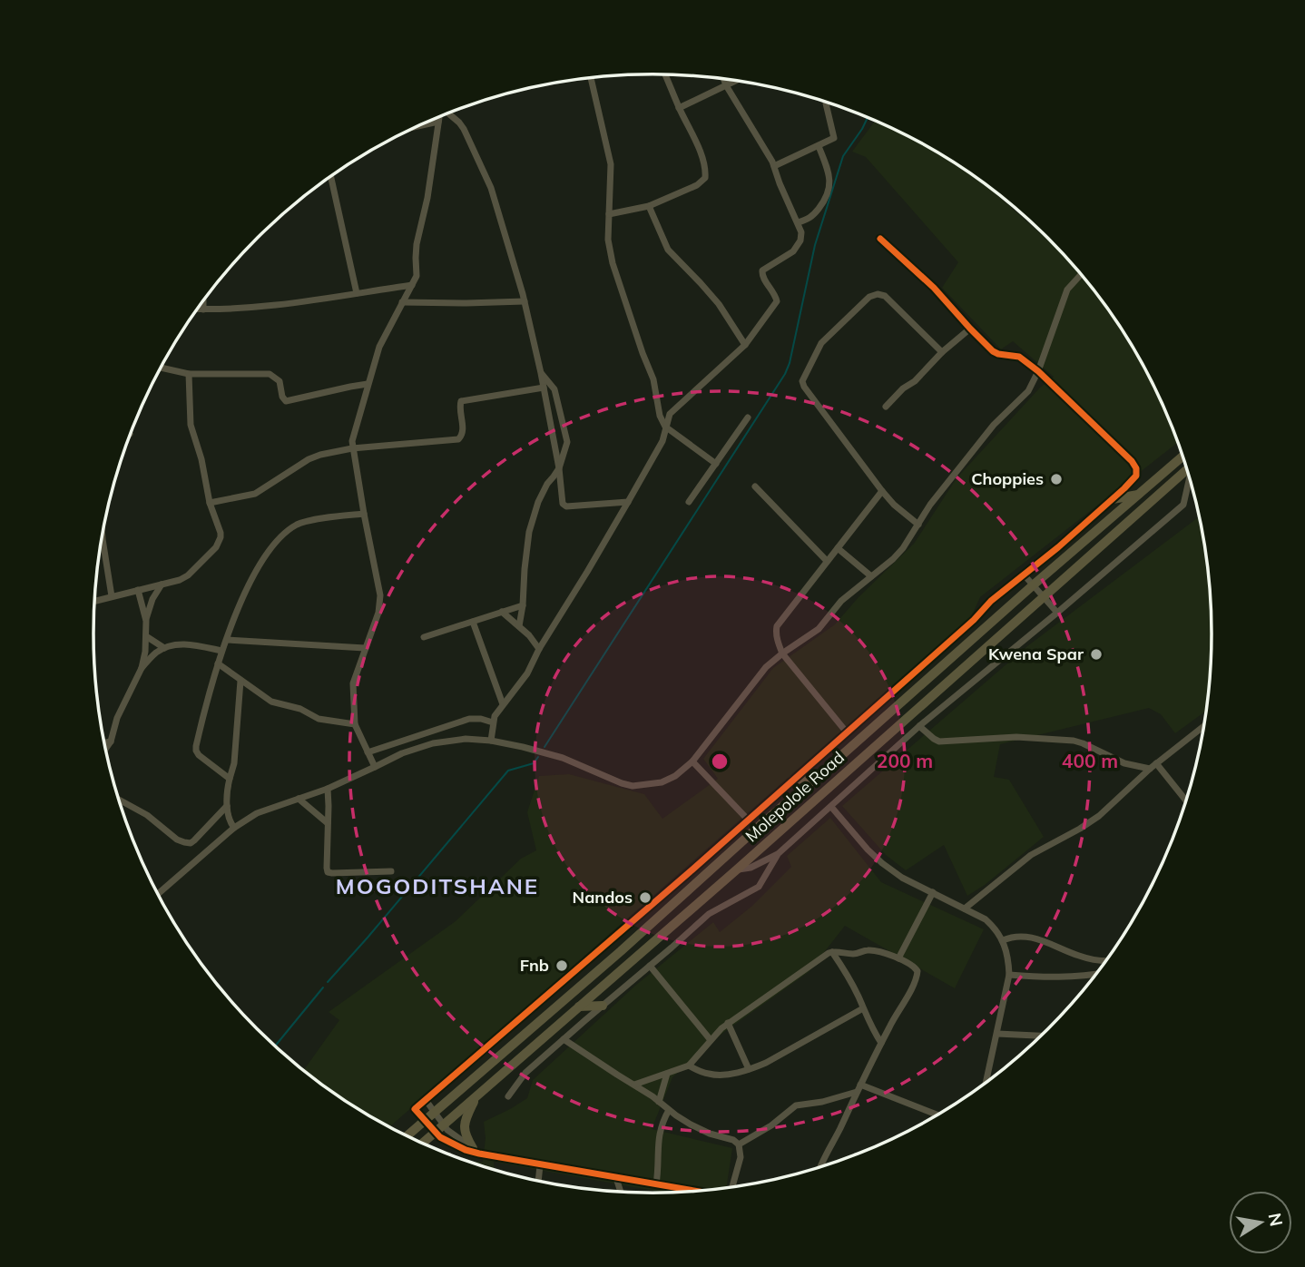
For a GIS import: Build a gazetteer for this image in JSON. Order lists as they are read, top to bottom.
{
  "streets": {
    "main road": ["Molepolole Road"]
  },
  "districts": ["MOGODITSHANE"],
  "places": [
    "Choppies",
    "Kwena Spar",
    "Nandos",
    "Fnb"
  ],
  "north": "right",
  "rings": ["200 m", "400 m"]
}
